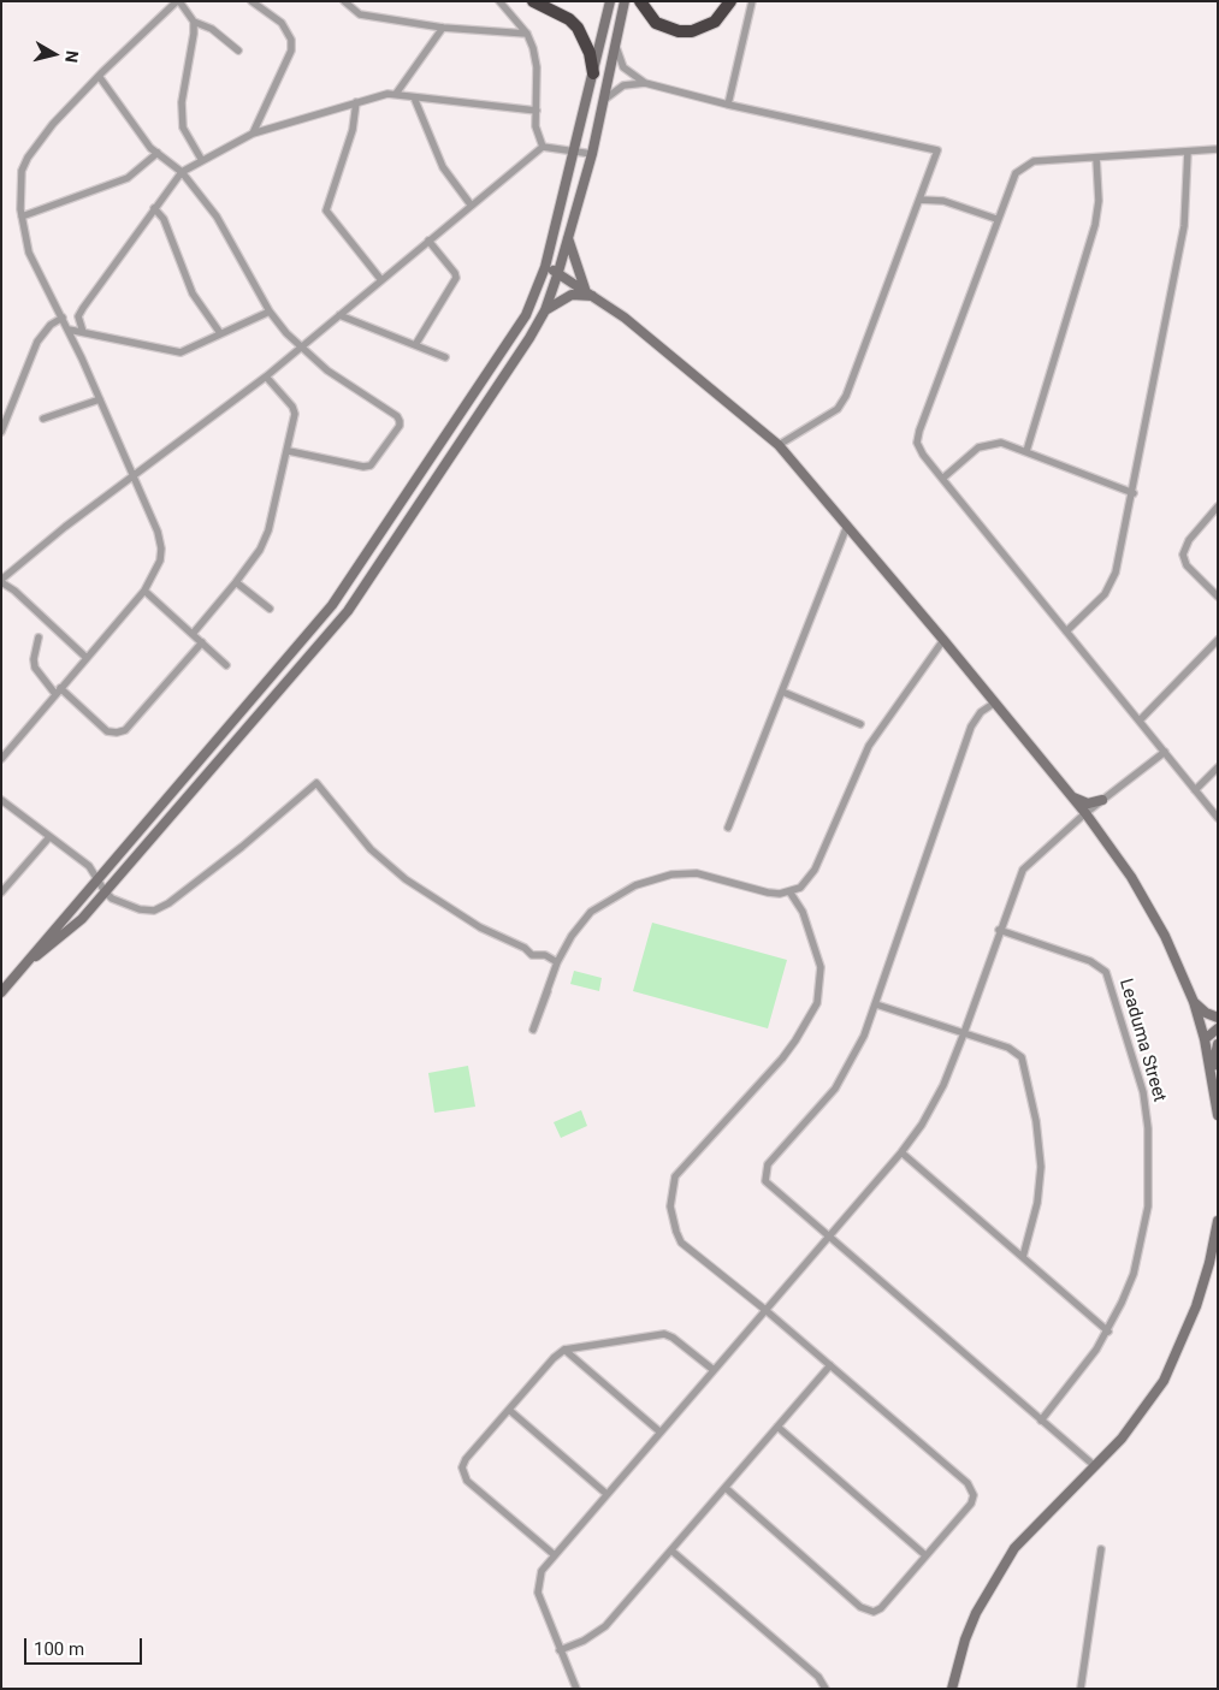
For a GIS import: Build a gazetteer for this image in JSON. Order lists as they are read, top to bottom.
{
  "streets": {
    "street": ["Leaduma Street"]
  },
  "scale_bar": "100 m",
  "north": "right"
}
